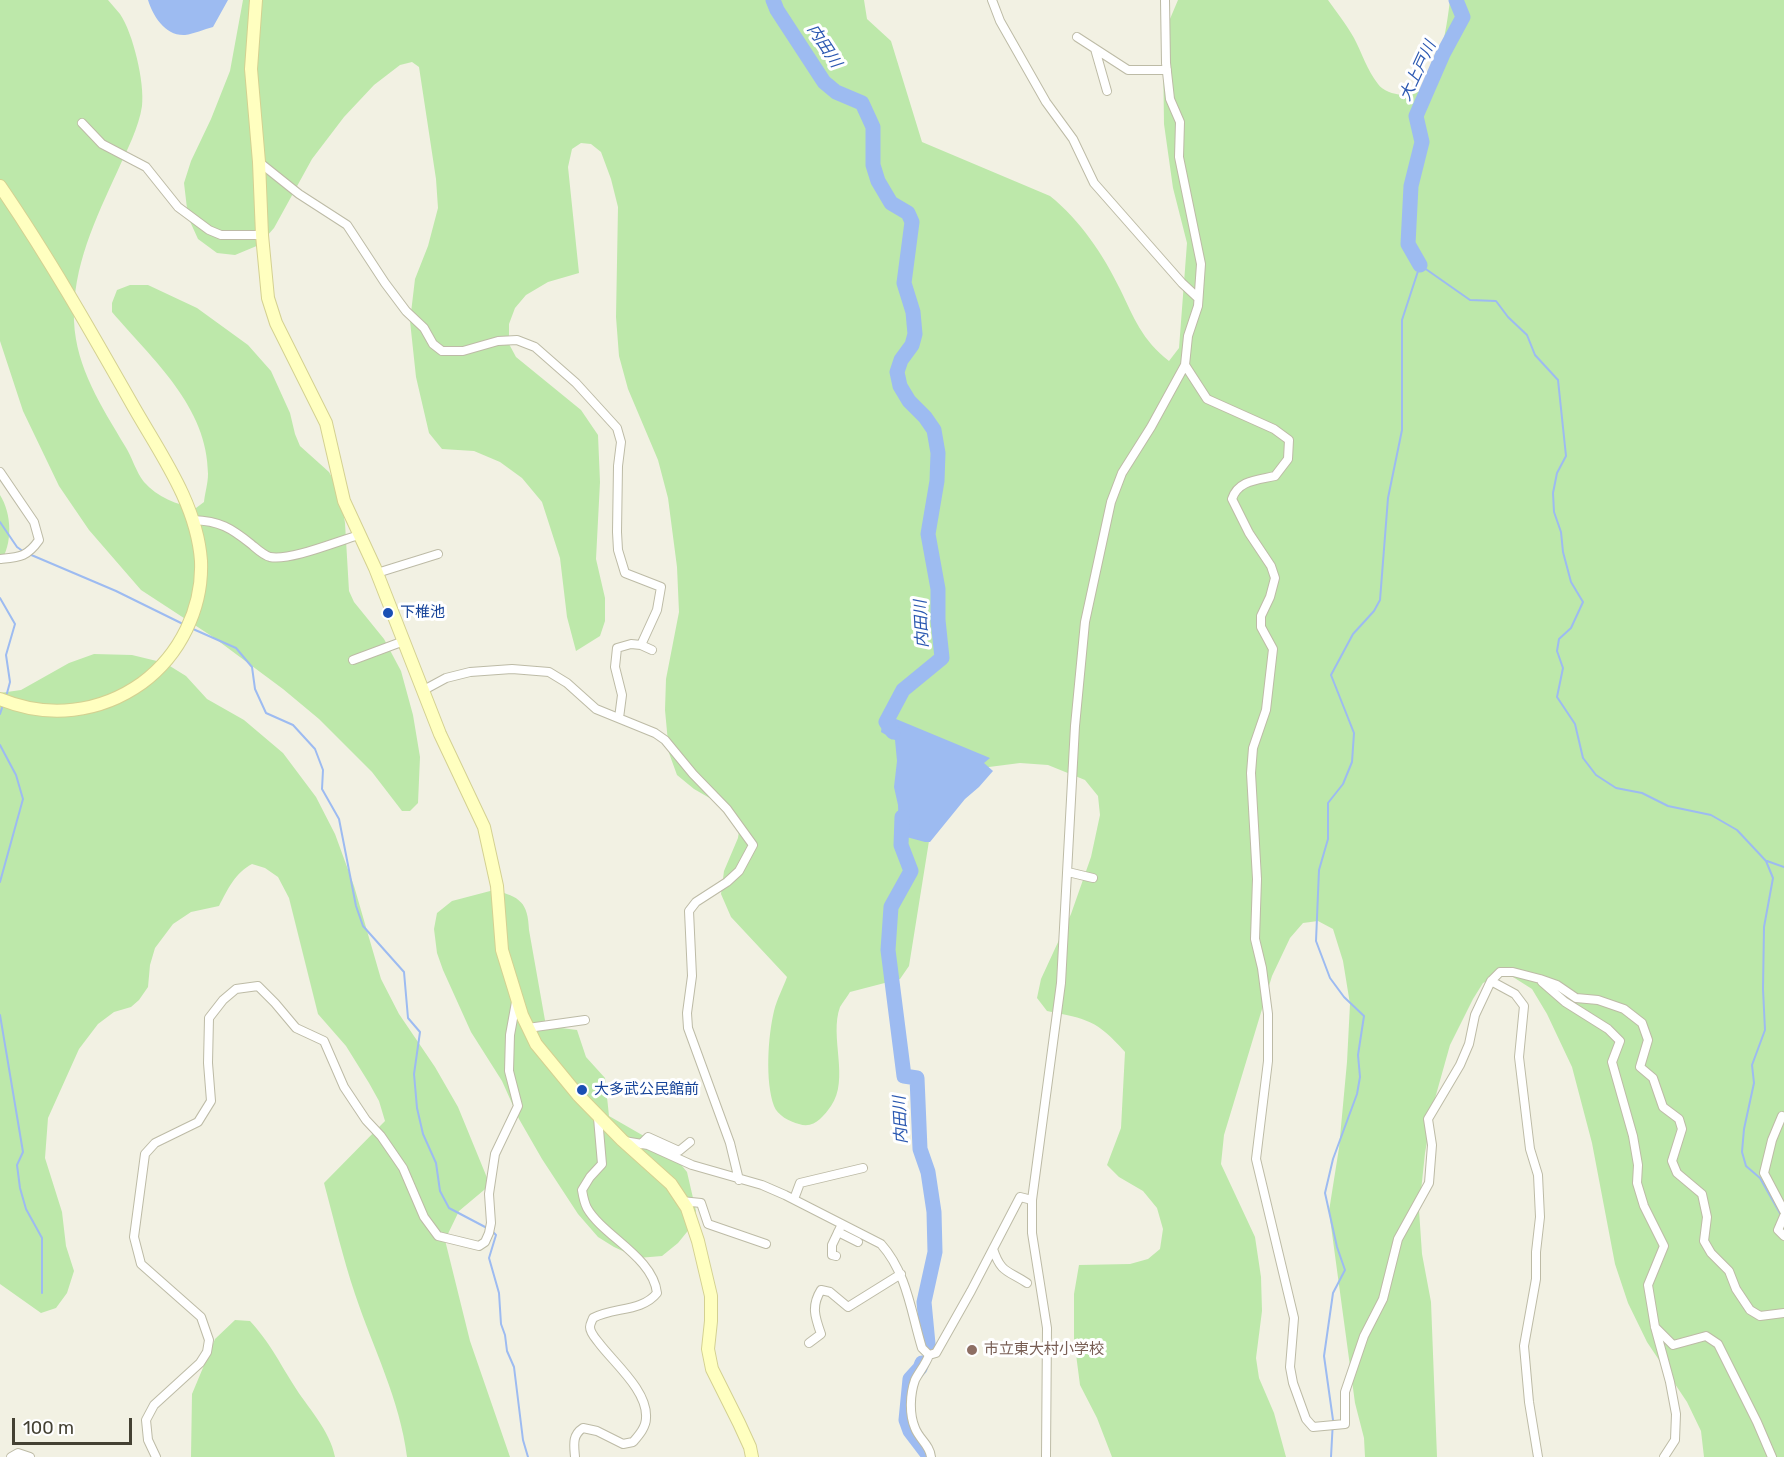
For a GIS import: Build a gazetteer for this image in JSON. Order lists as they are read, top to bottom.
{
  "water": ["内田川", "大上戸川"],
  "places": ["下椎池", "大多武公民館前", "市立東大村小学校"],
  "scale_bar": "100 m"
}
